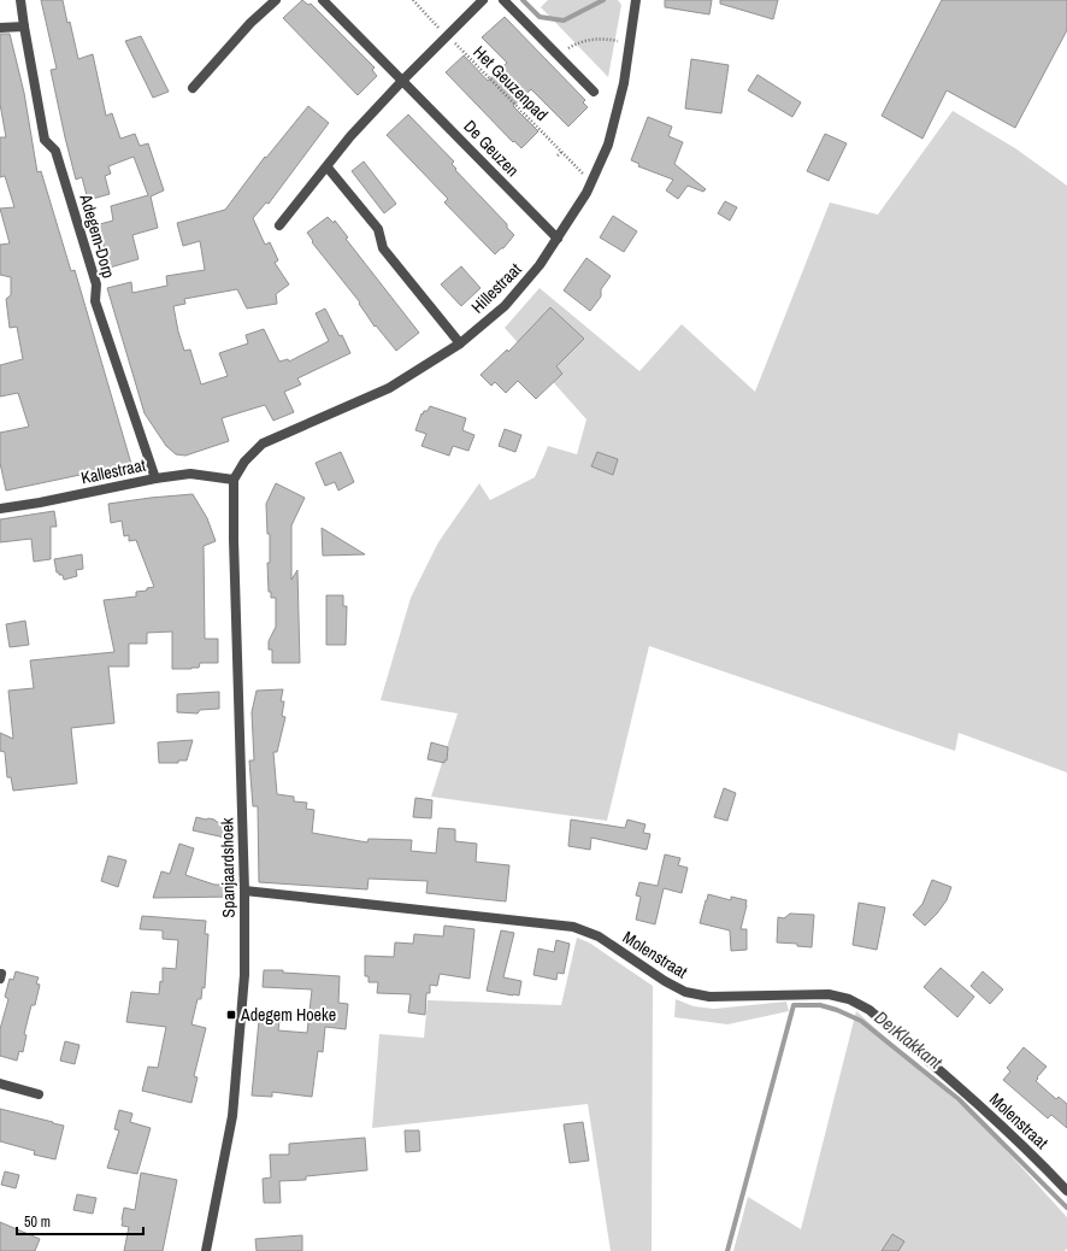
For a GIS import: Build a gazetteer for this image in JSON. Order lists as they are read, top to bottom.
{
  "streets": {
    "street": [
      "De Geuzen",
      "Adegem-Dorp",
      "Hillestraat",
      "Kallestraat",
      "Spanjaardshoek",
      "Molenstraat"
    ],
    "path": ["Het Geuzenpad"]
  },
  "crossings": [
    ["Het Geuzenpad", "Hillestraat"],
    ["De Geuzen", "Hillestraat"],
    ["Adegem-Dorp", "Kallestraat"],
    ["Hillestraat", "Kallestraat"],
    ["Hillestraat", "Spanjaardshoek"],
    ["Kallestraat", "Spanjaardshoek"],
    ["Spanjaardshoek", "Molenstraat"]
  ],
  "water": ["De Klakkant"],
  "places": {
    "transit": ["Adegem Hoeke"]
  },
  "scale_bar": "50 m"
}
